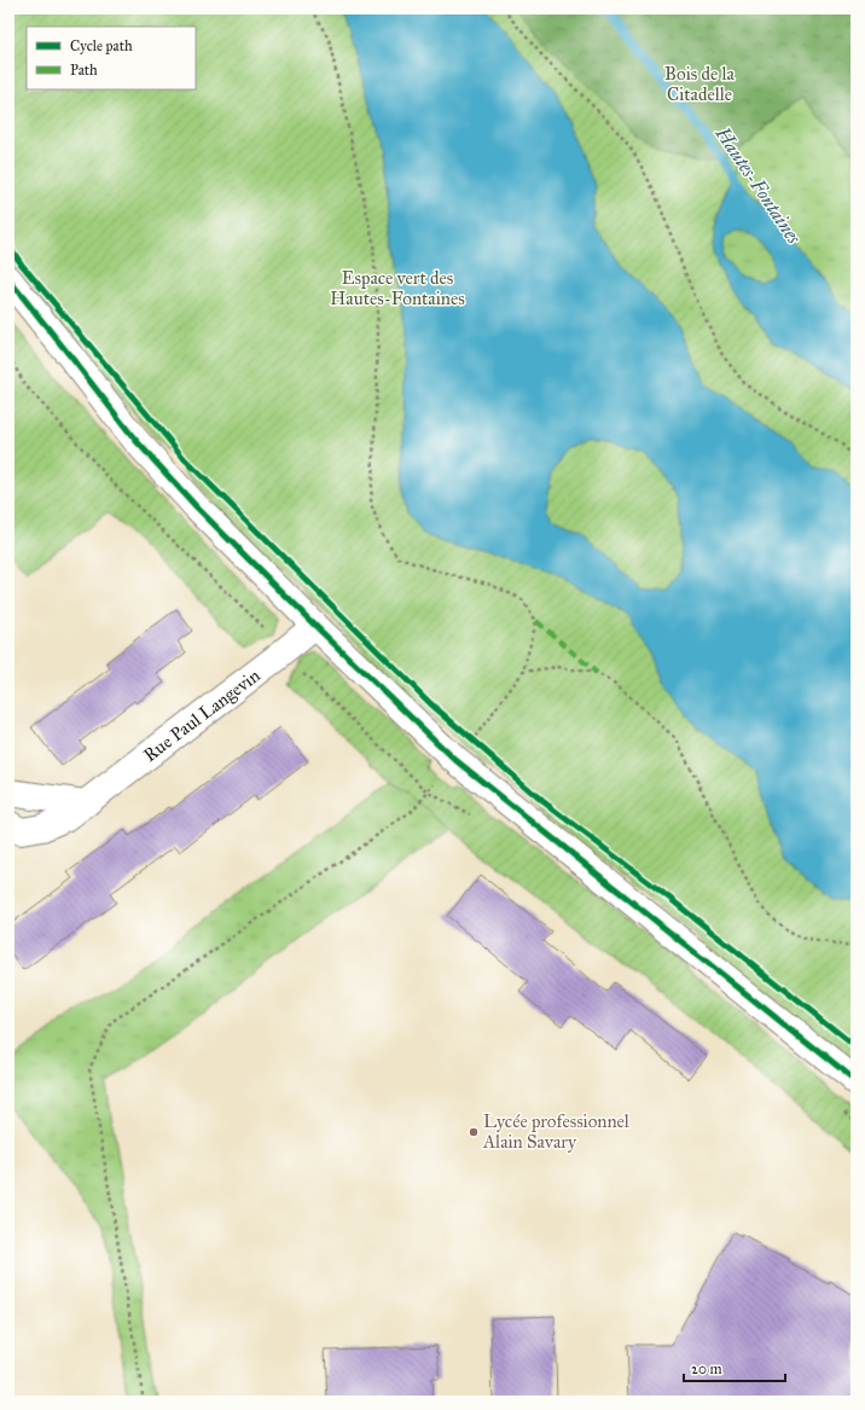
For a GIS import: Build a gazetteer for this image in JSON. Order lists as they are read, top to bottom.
{
  "streets": {
    "street": ["Rue Paul Langevin"]
  },
  "water": ["Hautes-Fontaines"],
  "parks": ["Bois de la Citadelle", "Espace vert des Hautes-Fontaines"],
  "places": ["Lycée professionnel Alain Savary"],
  "legend": ["Cycle path", "Path"],
  "scale_bar": "20 m"
}
